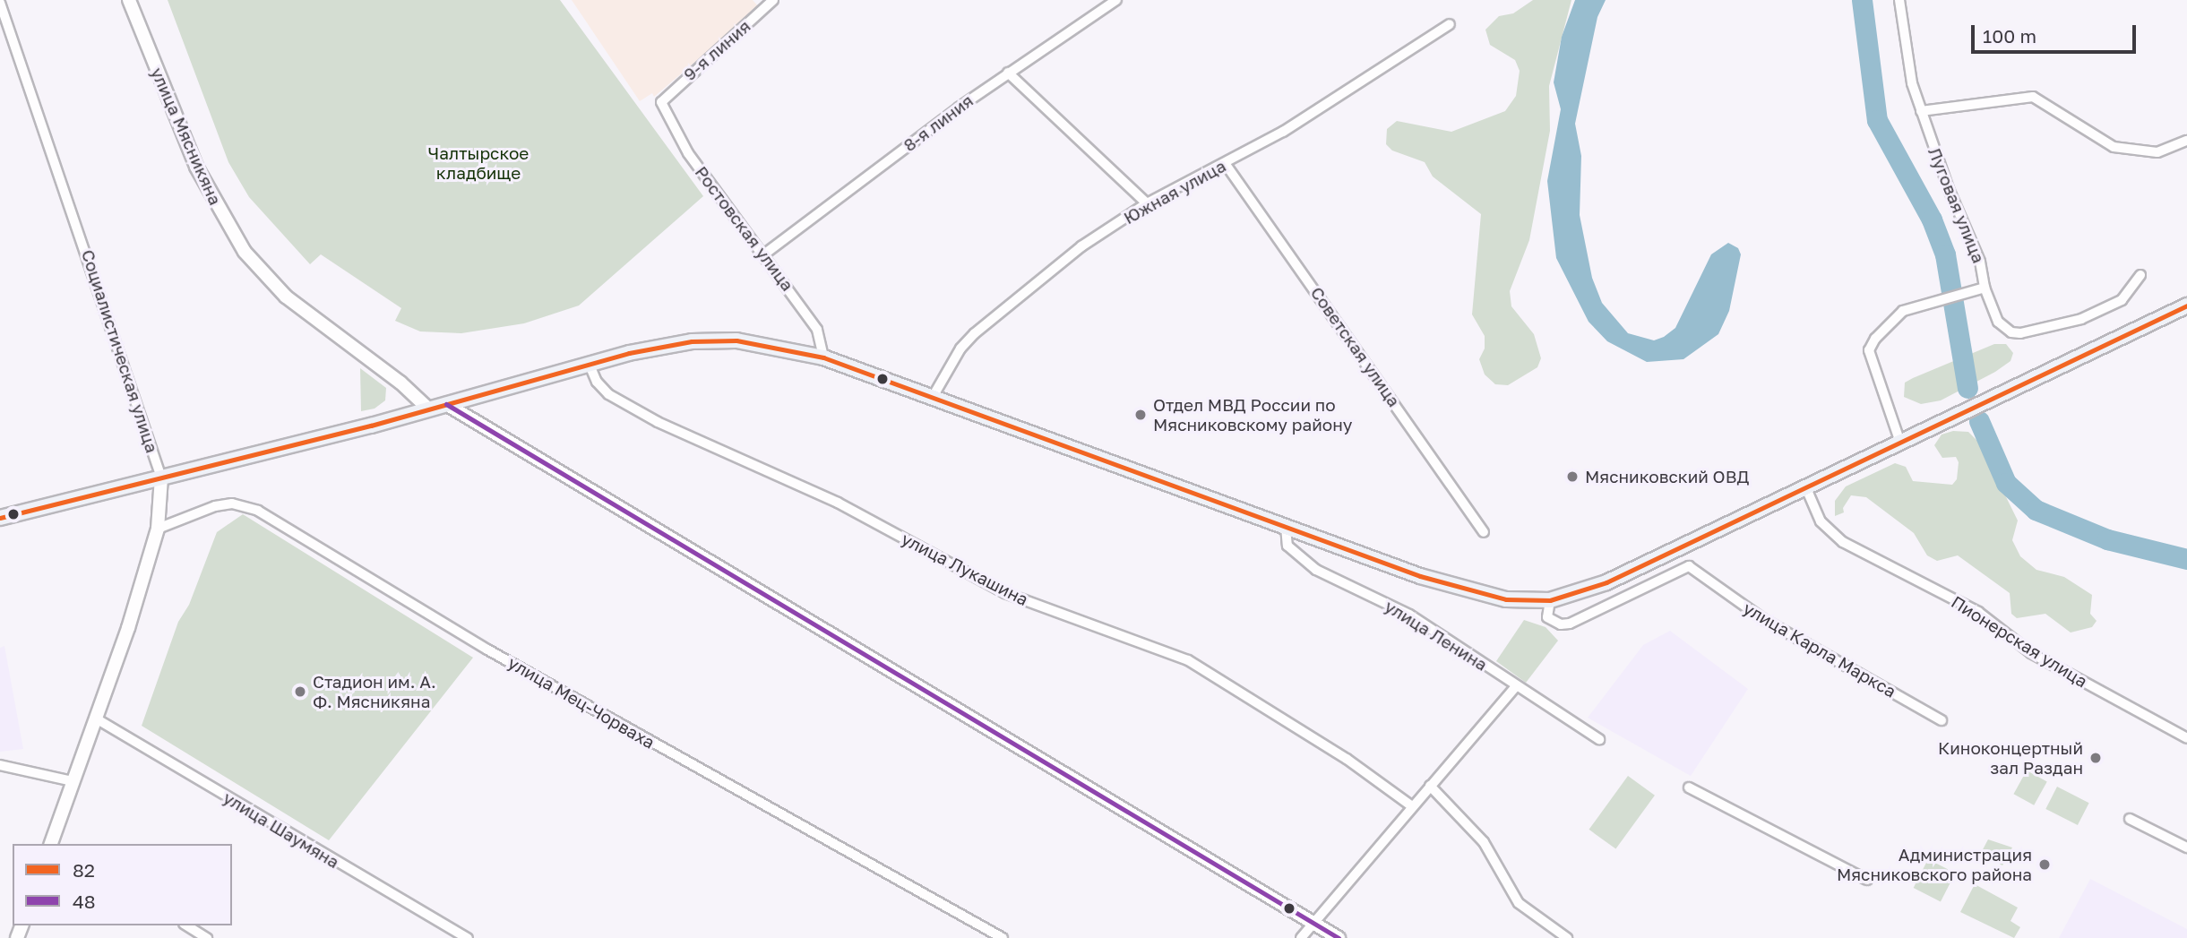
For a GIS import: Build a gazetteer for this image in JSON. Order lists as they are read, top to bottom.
{
  "streets": {
    "street": [
      "9-я линия",
      "8-я линия",
      "улица Мясникяна",
      "Южная улица",
      "Луговая улица",
      "Ростовская улица",
      "Советская улица",
      "Социалистическая улица",
      "улица Лукашина",
      "улица Ленина",
      "Пионерская улица",
      "улица Карла Маркса",
      "улица Мец-Чорваха",
      "улица Шаумяна"
    ]
  },
  "crossings": [
    ["9-я линия", "Ростовская улица"],
    ["8-я линия", "Ростовская улица"],
    ["Южная улица", "Советская улица"],
    ["Социалистическая улица", "улица Мец-Чорваха"],
    ["Социалистическая улица", "улица Шаумяна"]
  ],
  "parks": ["Чалтырское кладбище"],
  "places": [
    "Отдел МВД России по Мясниковскому району",
    "Мясниковский ОВД",
    "Стадион им. А. Ф. Мясникяна",
    "Киноконцертный зал Раздан",
    "Администрация Мясниковского района"
  ],
  "lines": ["transit line 82", "transit line 48"],
  "legend": ["82", "48"],
  "scale_bar": "100 m"
}
